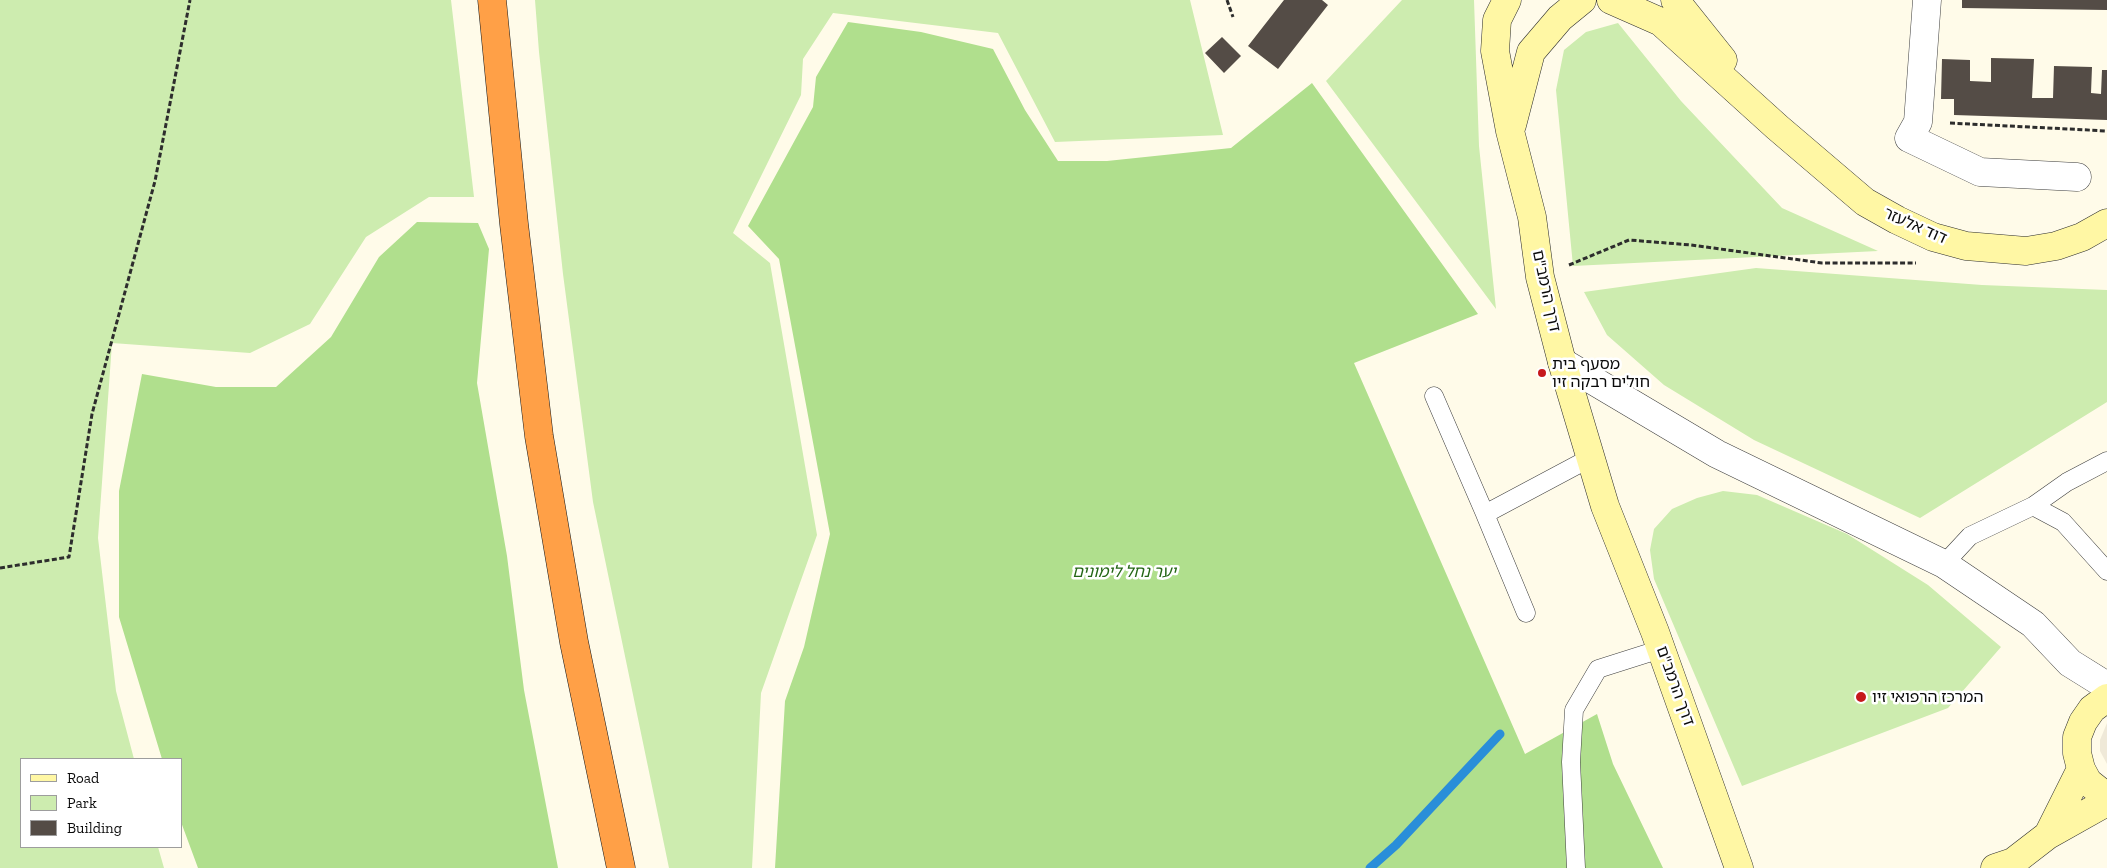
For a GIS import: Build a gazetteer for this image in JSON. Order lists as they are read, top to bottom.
{
  "streets": {
    "street": ["דוד אלעזר", "דרך הרמב\"ם"]
  },
  "parks": ["יער נחל לימונים"],
  "places": ["מסעף בית חולים רבקה זיו", "המרכז הרפואי זיו"],
  "legend": ["Road", "Park", "Building"]
}
